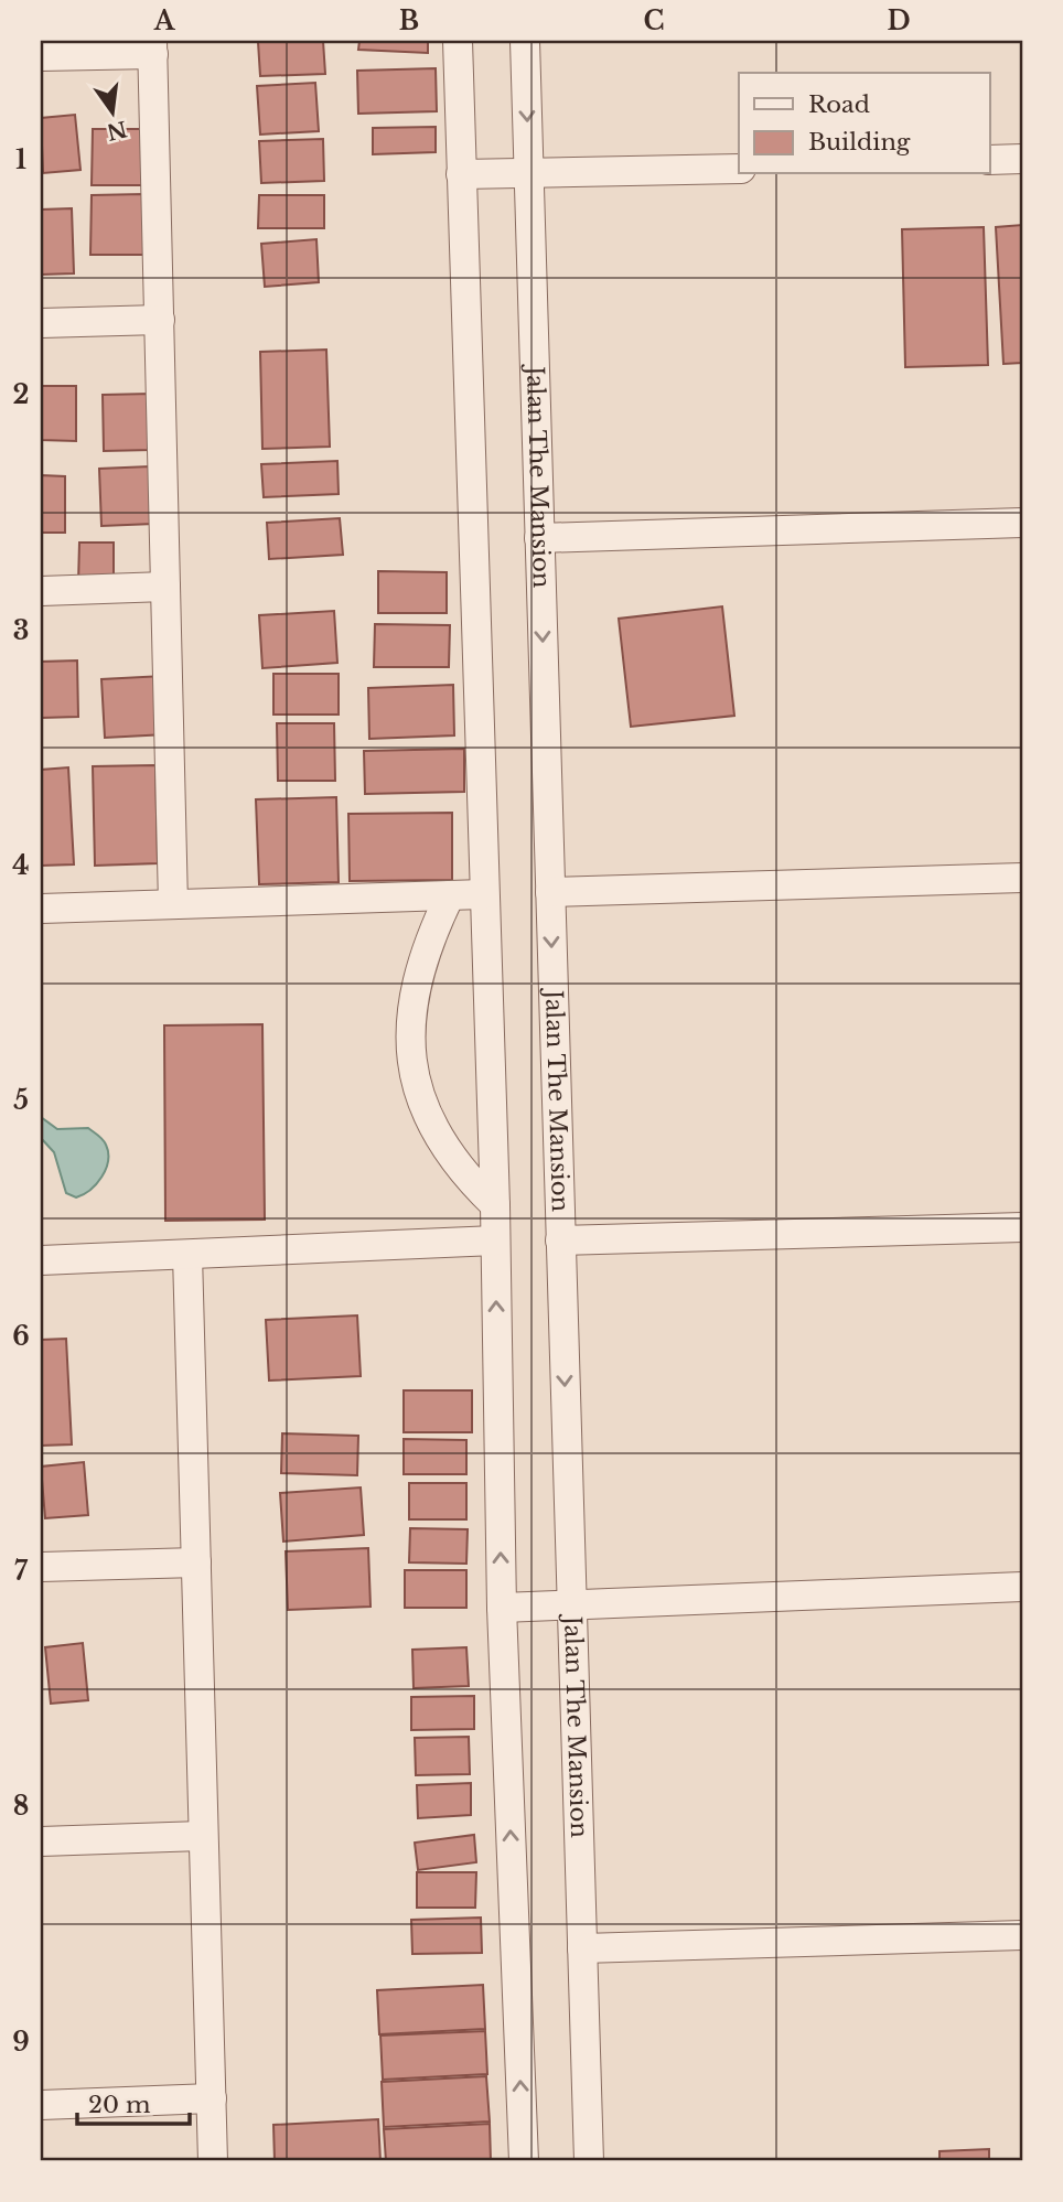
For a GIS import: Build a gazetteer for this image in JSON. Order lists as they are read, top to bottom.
{
  "streets": {
    "street": ["Jalan The Mansion"]
  },
  "legend": ["Road", "Building"],
  "scale_bar": "20 m",
  "north": "bottom",
  "grid": {
    "columns": [
      "A",
      "B",
      "C",
      "D"
    ],
    "rows": [
      "1",
      "2",
      "3",
      "4",
      "5",
      "6",
      "7",
      "8",
      "9"
    ]
  }
}
